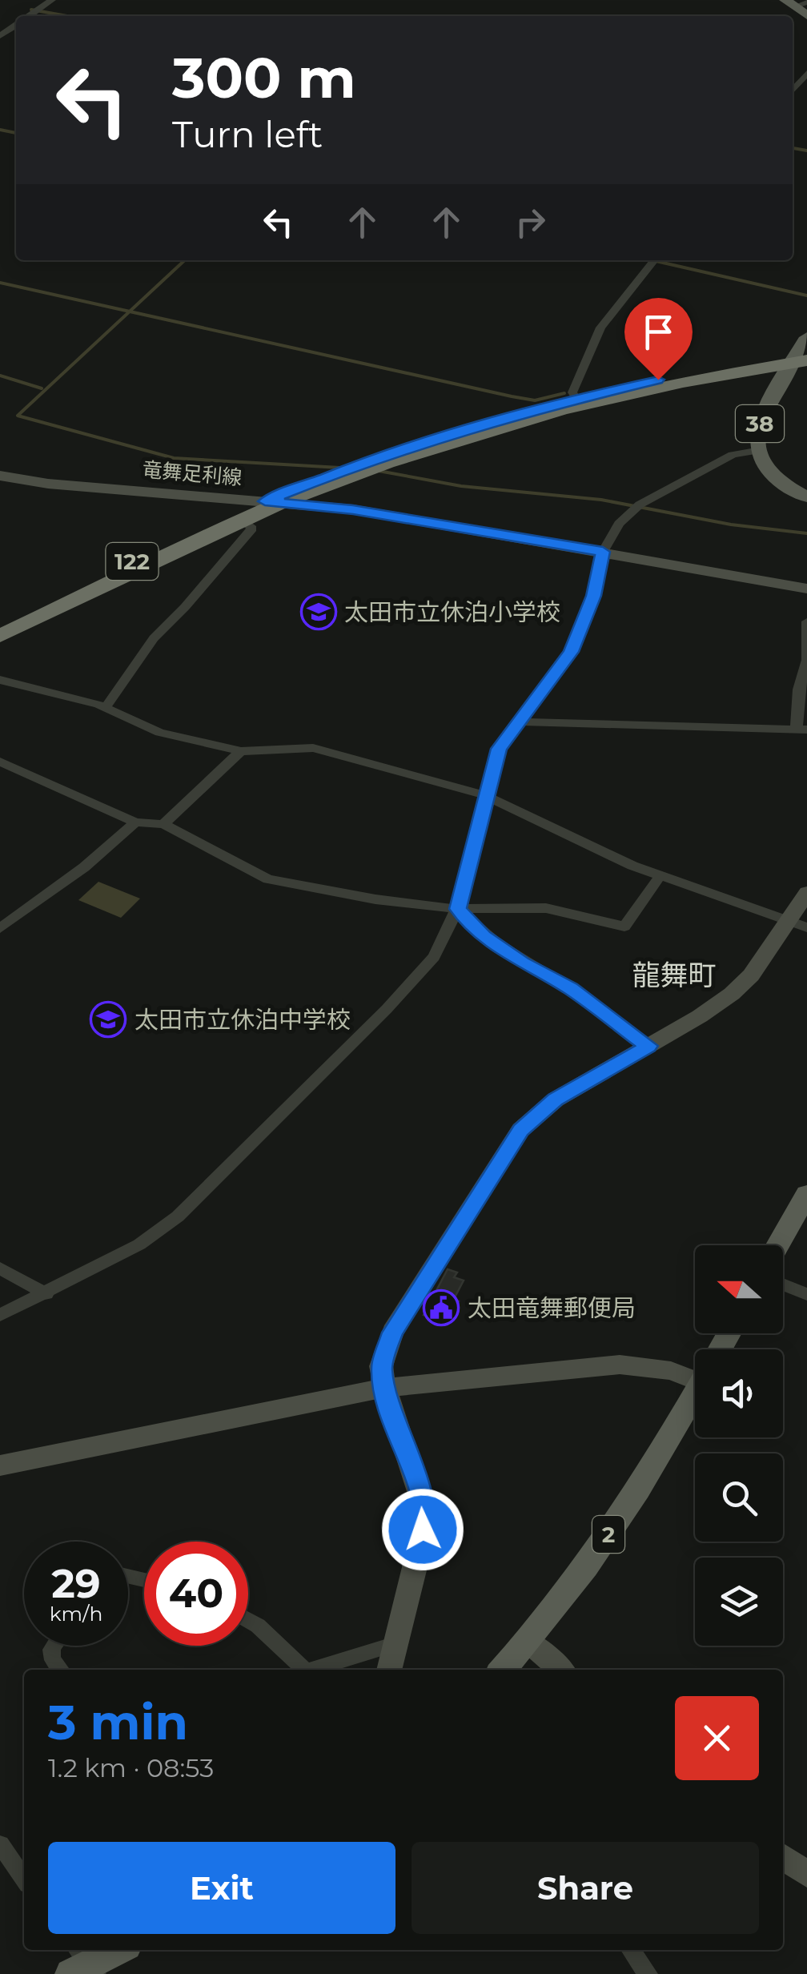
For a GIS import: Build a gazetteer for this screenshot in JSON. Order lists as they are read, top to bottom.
{
  "streets": {
    "highway": ["122"],
    "main road": ["38", "2"],
    "street": ["竜舞足利線"]
  },
  "crossings": [
    ["38", "122"],
    ["竜舞足利線", "122"]
  ],
  "districts": ["龍舞町"],
  "places": {
    "school or university": ["太田市立休泊小学校", "太田市立休泊中学校"],
    "public building": ["太田竜舞郵便局"]
  },
  "north": "left",
  "page": {
    "turn": ["300 m", "Turn left"],
    "speed": "29 km/h",
    "limit": "40",
    "heading": ["3 min", "1.2 km · 08:53"],
    "buttons": ["Exit", "Share"]
  }
}
